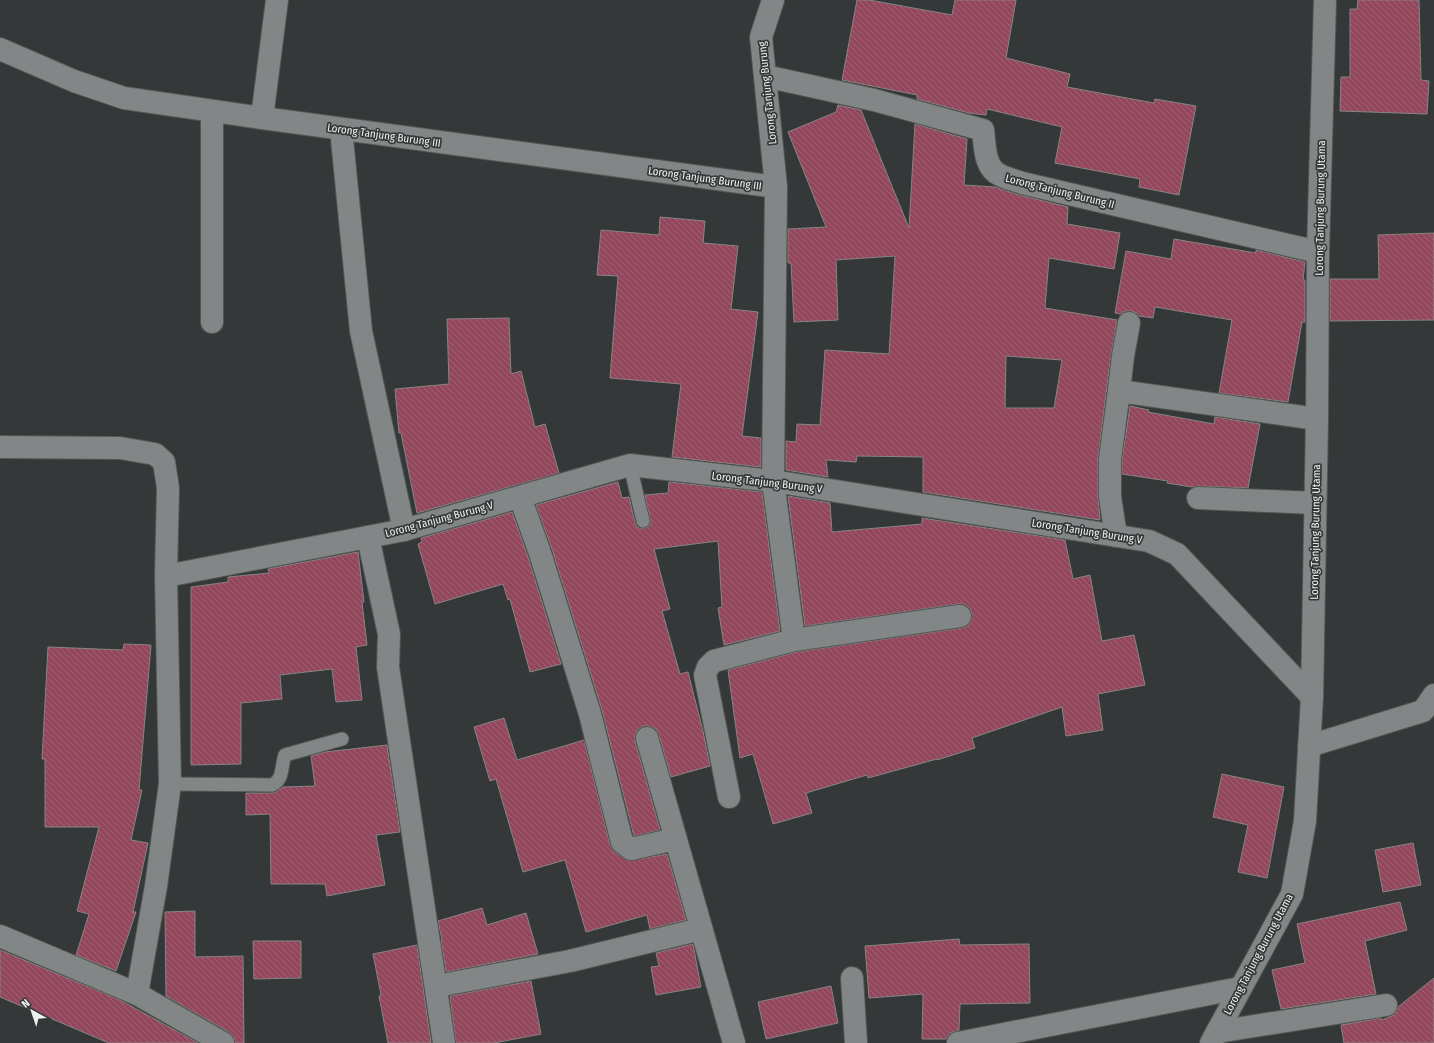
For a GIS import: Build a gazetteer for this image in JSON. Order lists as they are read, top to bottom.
{
  "streets": {
    "street": [
      "Lorong Tanjung Burung",
      "Lorong Tanjung Burung III",
      "Lorong Tanjung Burung II",
      "Lorong Tanjung Burung Utama",
      "Lorong Tanjung Burung V"
    ]
  },
  "crossings": [
    ["Lorong Tanjung Burung", "Lorong Tanjung Burung III"],
    ["Lorong Tanjung Burung", "Lorong Tanjung Burung II"],
    ["Lorong Tanjung Burung", "Lorong Tanjung Burung V"],
    ["Lorong Tanjung Burung II", "Lorong Tanjung Burung Utama"],
    ["Lorong Tanjung Burung Utama", "Lorong Tanjung Burung V"]
  ],
  "north": "top left"
}
